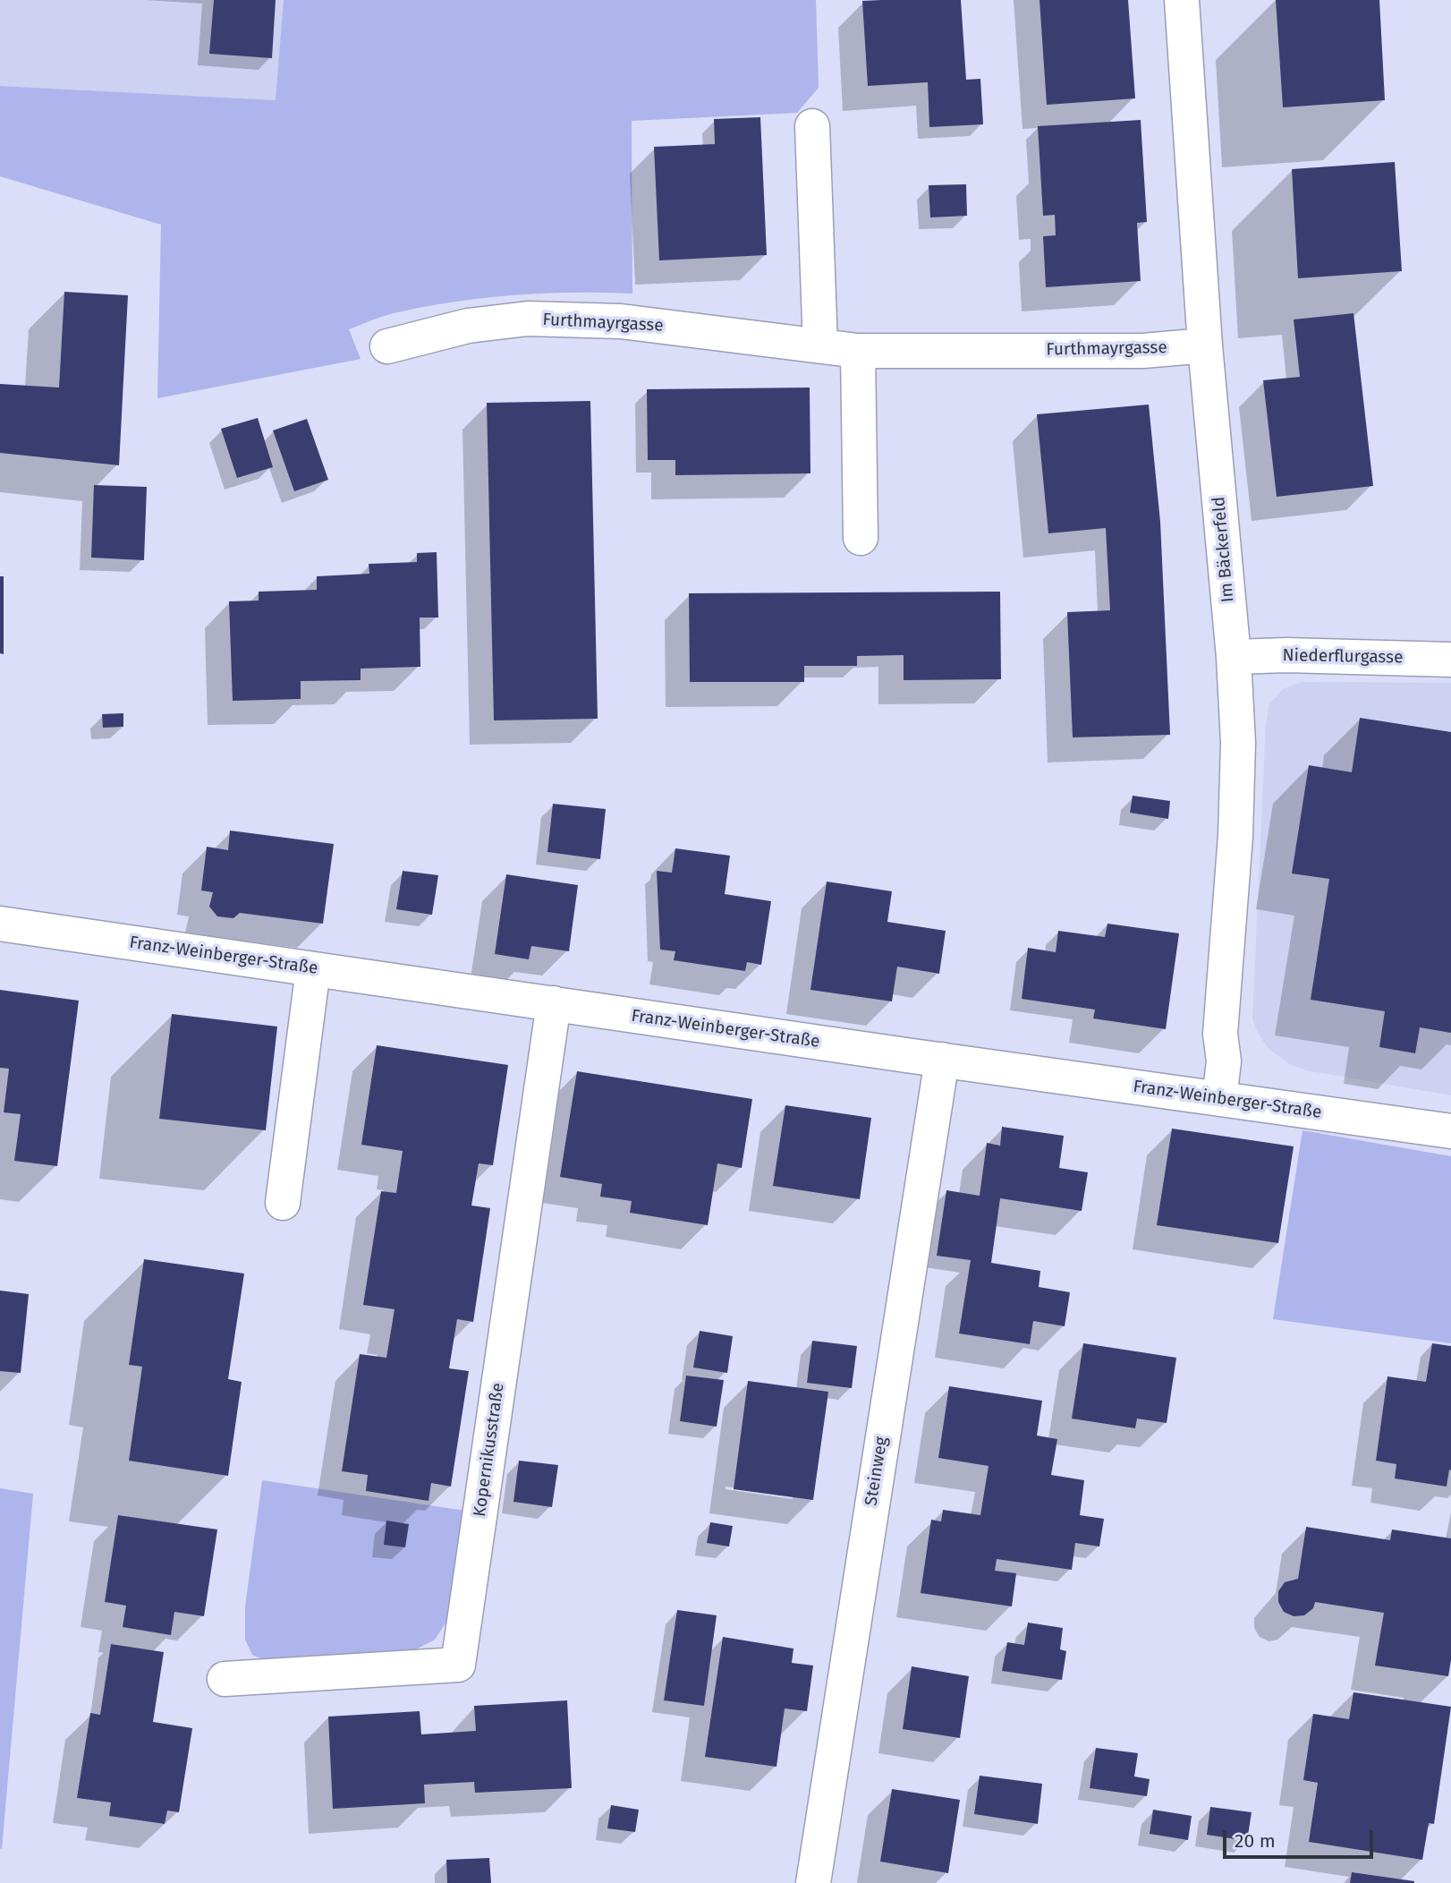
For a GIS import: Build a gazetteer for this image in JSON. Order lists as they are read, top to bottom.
{
  "streets": {
    "street": [
      "Furthmayrgasse",
      "Im Bäckerfeld",
      "Niederflurgasse",
      "Franz-Weinberger-Straße",
      "Kopernikusstraße",
      "Steinweg"
    ]
  },
  "crossings": [
    ["Furthmayrgasse", "Im Bäckerfeld"],
    ["Im Bäckerfeld", "Niederflurgasse"],
    ["Im Bäckerfeld", "Franz-Weinberger-Straße"],
    ["Franz-Weinberger-Straße", "Kopernikusstraße"],
    ["Franz-Weinberger-Straße", "Steinweg"]
  ],
  "scale_bar": "20 m"
}
